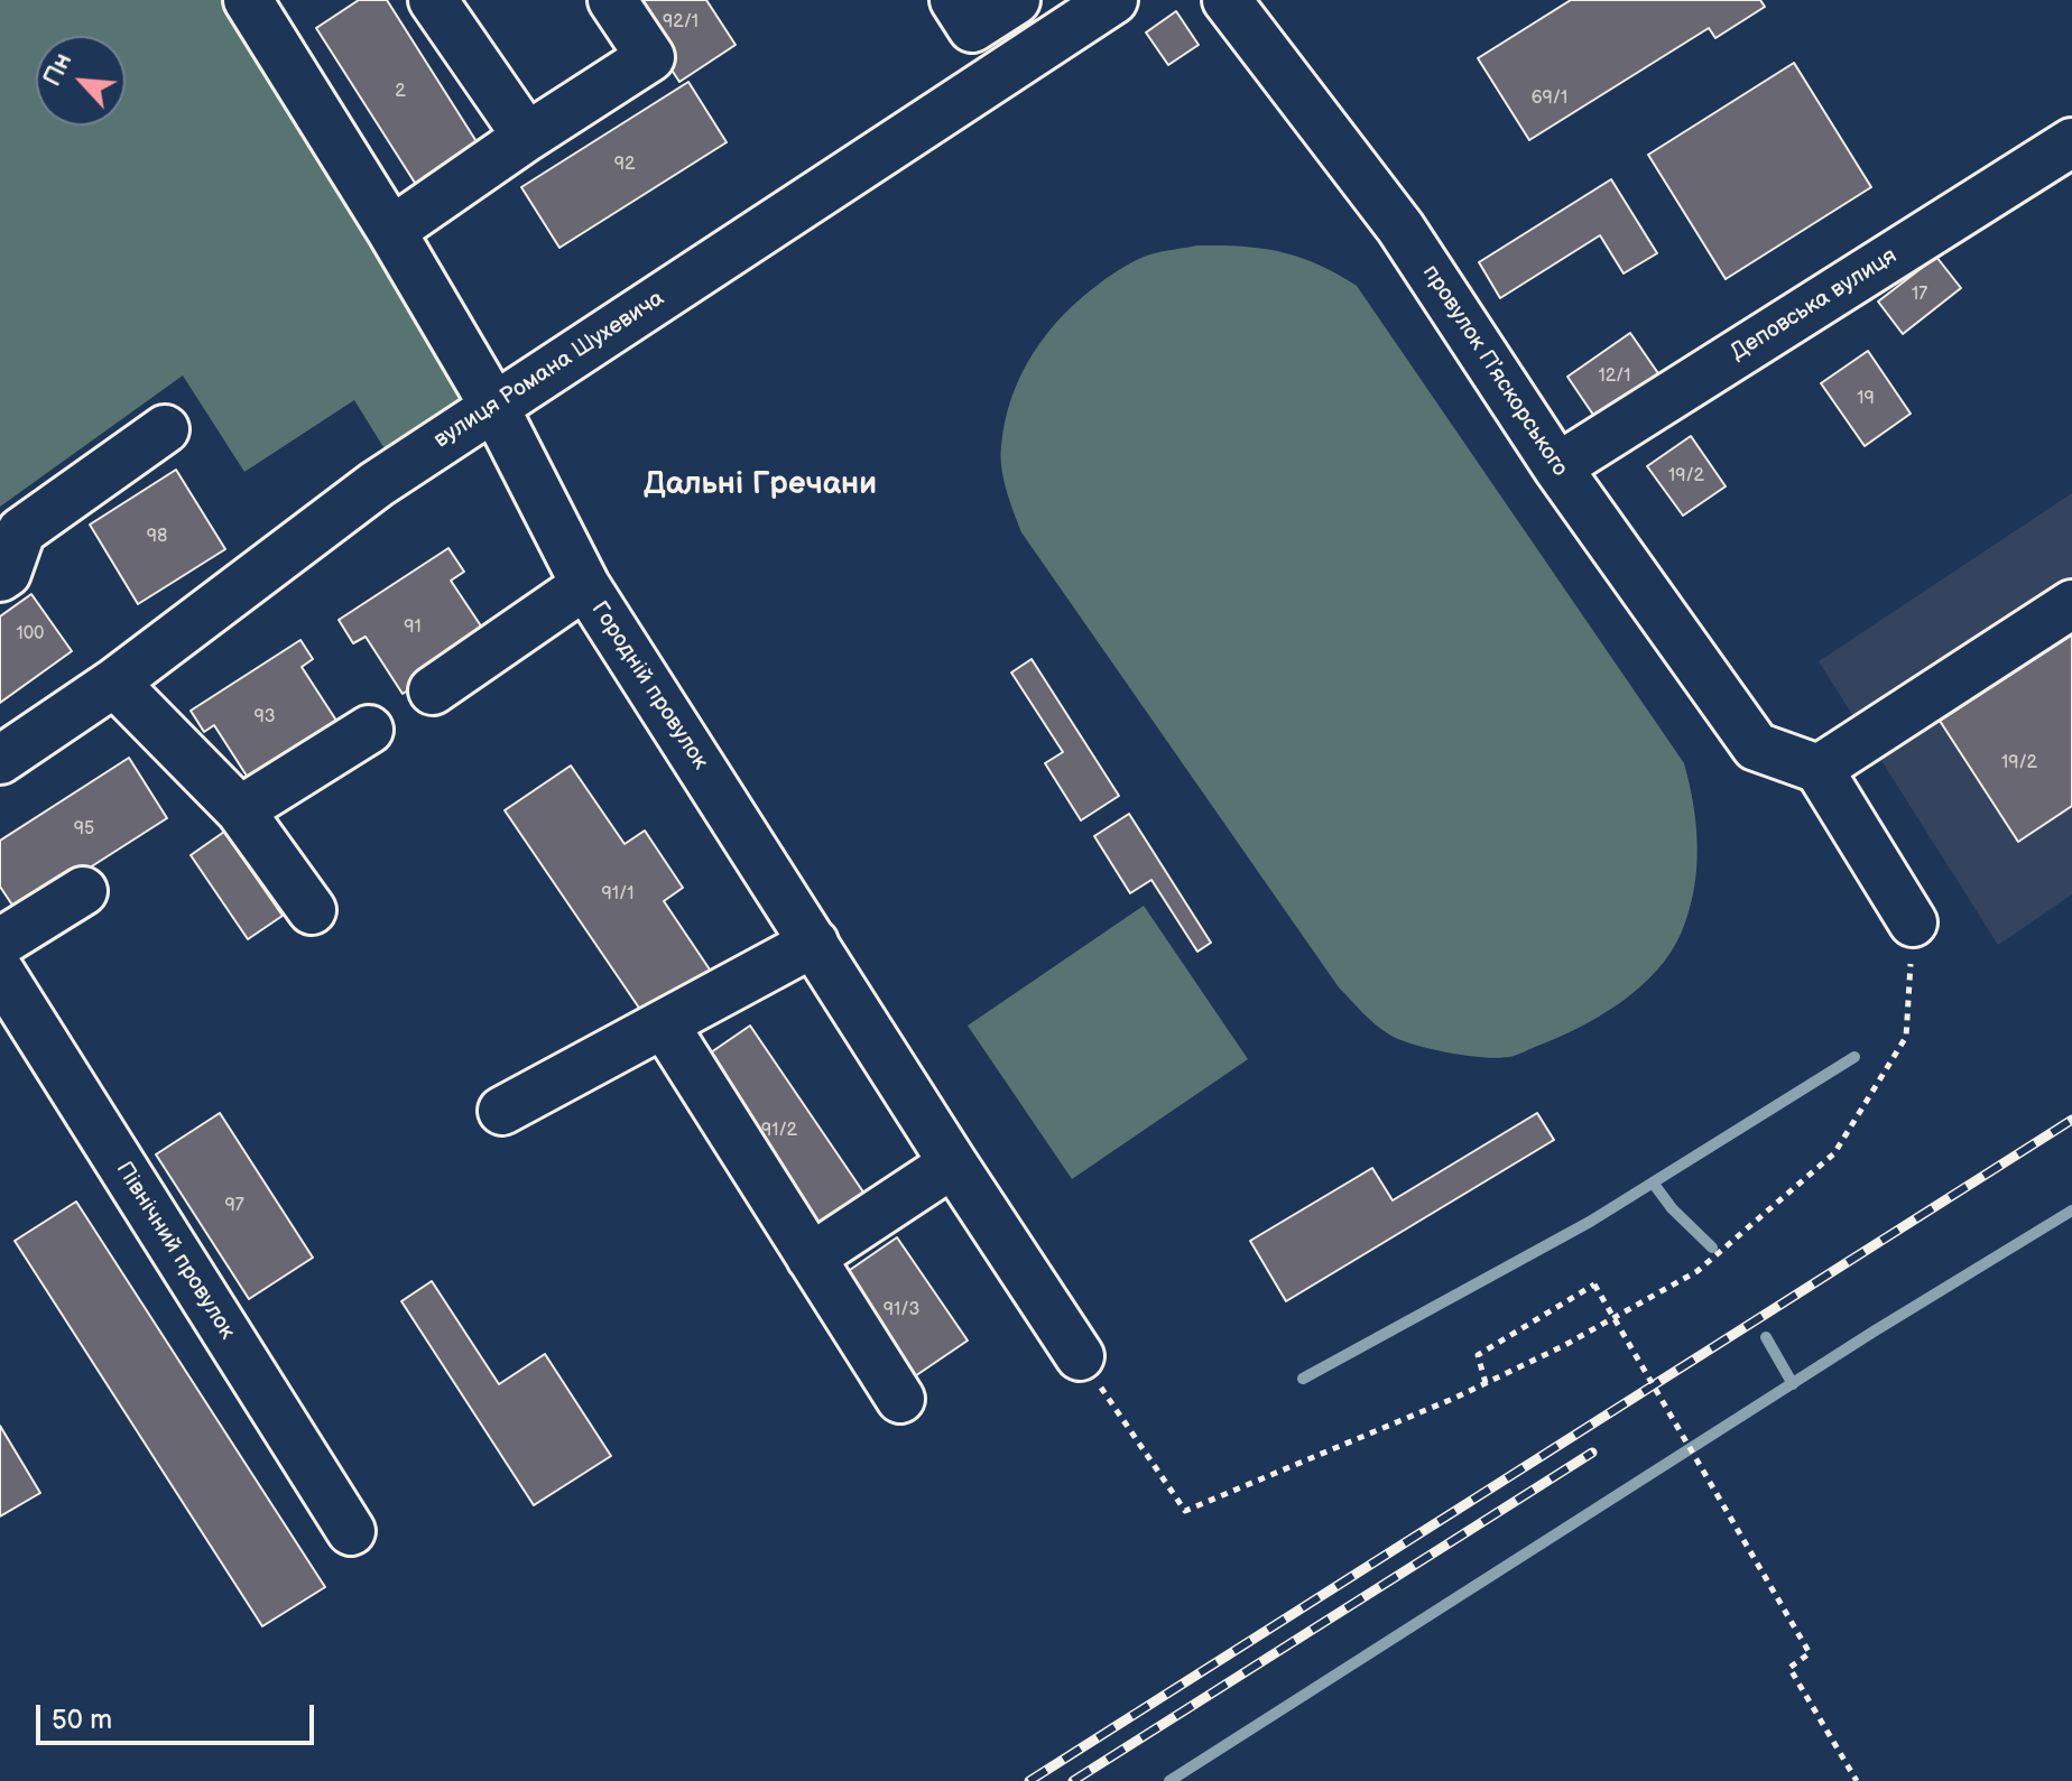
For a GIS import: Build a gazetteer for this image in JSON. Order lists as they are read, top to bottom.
{
  "streets": {
    "street": [
      "Деповська вулиця",
      "вулиця Романа Шухевича",
      "провулок Пʼяскорського",
      "Городній провулок",
      "Північний провулок"
    ]
  },
  "crossings": [
    ["Деповська вулиця", "провулок Пʼяскорського"],
    ["вулиця Романа Шухевича", "Городній провулок"]
  ],
  "districts": ["Дальні Гречани"],
  "house_numbers": [
    "92/1",
    "2",
    "69/1",
    "92",
    "17",
    "12/1",
    "19",
    "19/2",
    "98",
    "91",
    "100",
    "93",
    "19/2",
    "95",
    "91/1",
    "91/2",
    "97",
    "91/3"
  ],
  "scale_bar": "50 m",
  "north": "top left"
}
